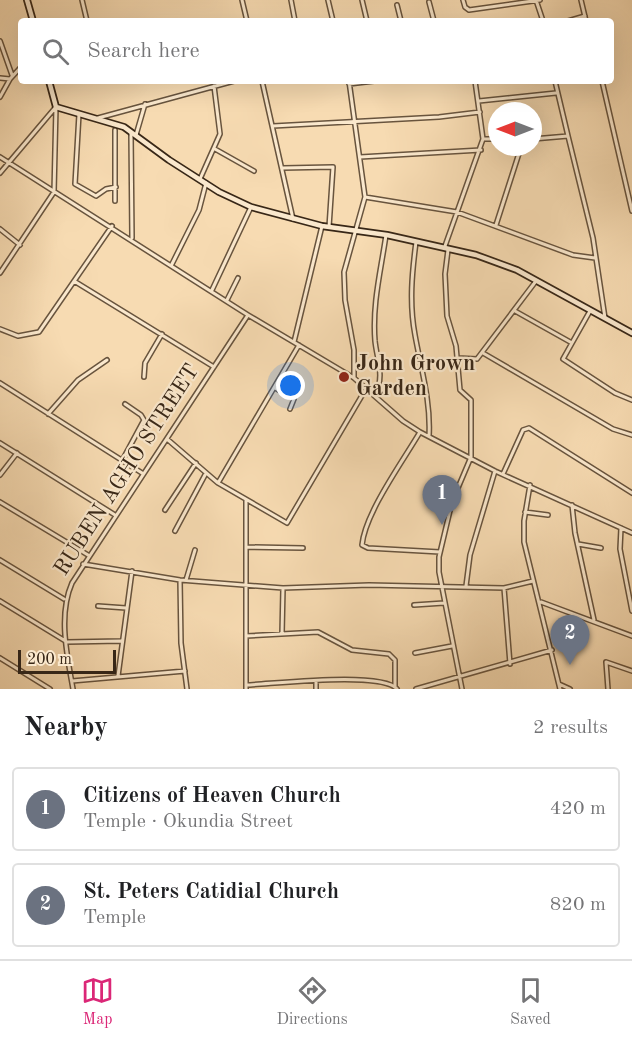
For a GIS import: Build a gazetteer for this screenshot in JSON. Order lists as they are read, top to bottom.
{
  "streets": {
    "street": ["RUBEN AGHO STREET"]
  },
  "places": ["John Grown Garden"],
  "scale_bar": "200 m",
  "north": "left",
  "page": {
    "search": "Search here",
    "pins": ["1", "2"],
    "scale": "200 m",
    "heading": ["Nearby", "2 results"],
    "list": [
      {
        "mark": "1",
        "name": "Citizens of Heaven Church",
        "note": "Temple · Okundia Street",
        "value": "420 m"
      },
      {
        "mark": "2",
        "name": "St. Peters Catidial Church",
        "note": "Temple",
        "value": "820 m"
      }
    ],
    "nav": ["Map", "Directions", "Saved"]
  }
}
